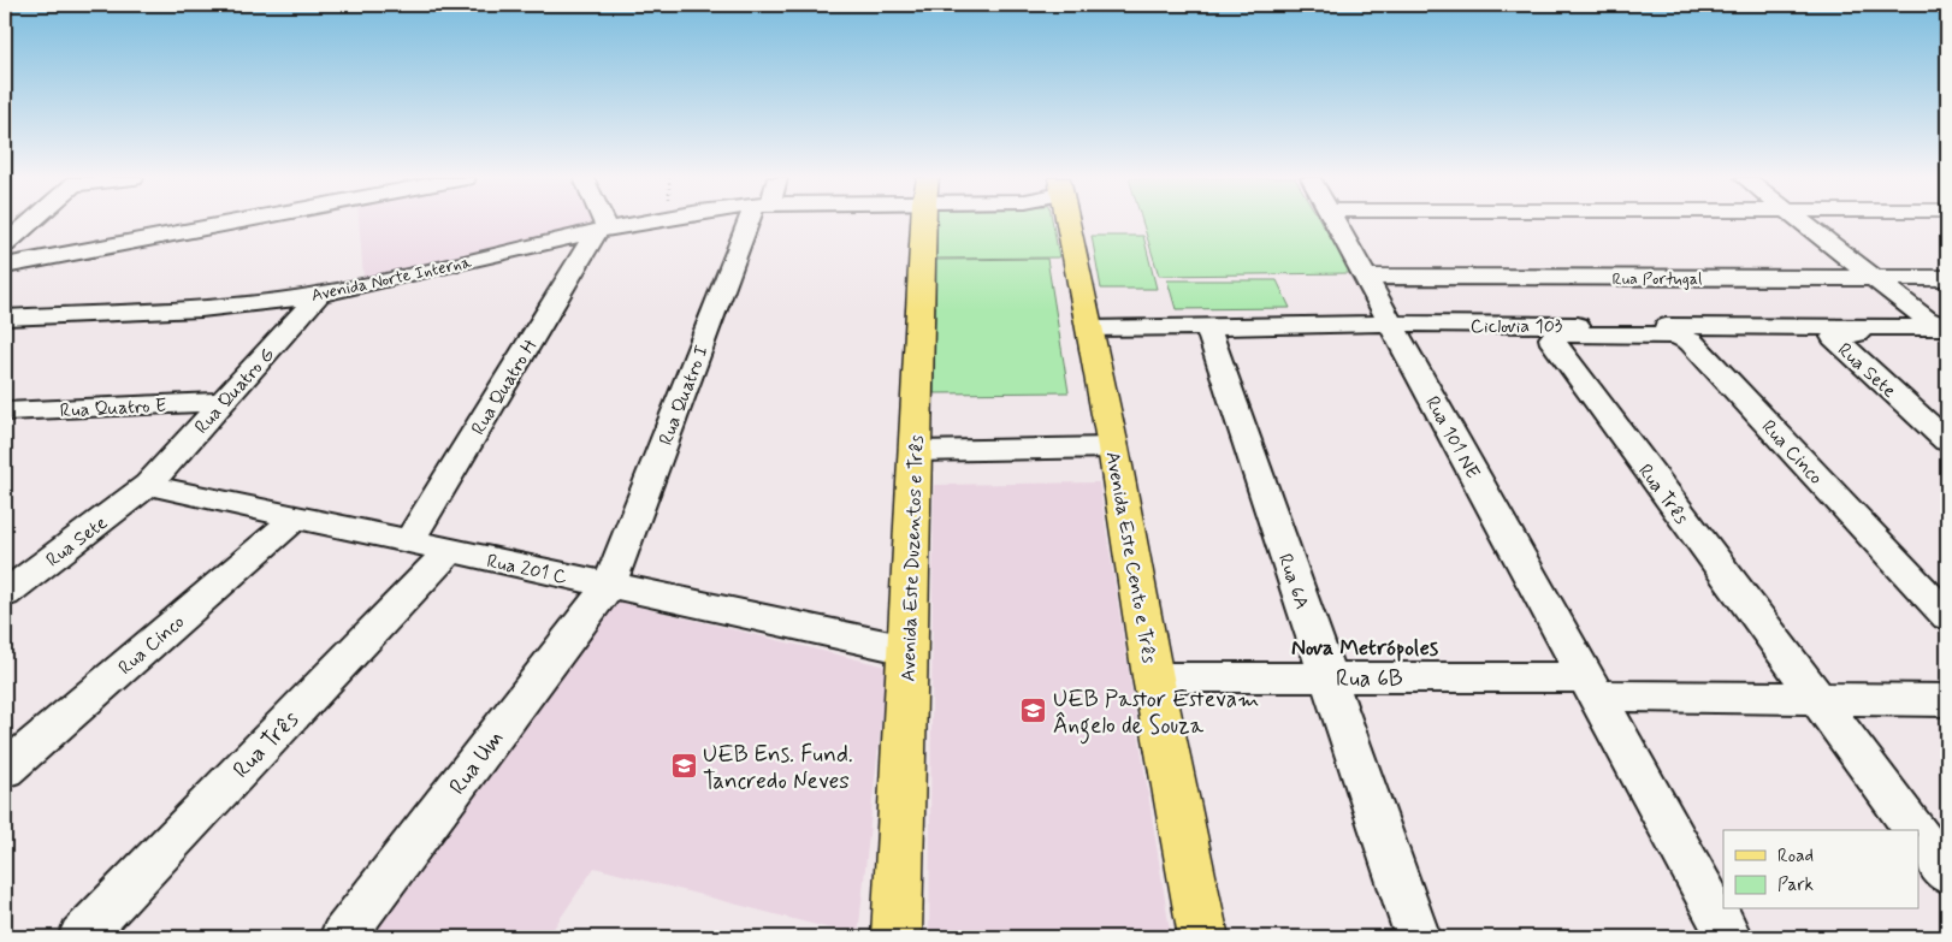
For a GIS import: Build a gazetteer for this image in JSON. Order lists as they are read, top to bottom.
{
  "streets": {
    "main road": ["Avenida Este Cento e Três", "Avenida Este Duzentos e Três"],
    "street": [
      "Avenida Norte Interna",
      "Rua Portugal",
      "Ciclovia 103",
      "Rua Sete",
      "Rua Quatro H",
      "Rua Quatro G",
      "Rua Quatro I",
      "Rua Quatro E",
      "Rua 101 NE",
      "Rua Cinco",
      "Rua Três",
      "Rua 201 C",
      "Rua 6A",
      "Rua 6B",
      "Rua Um"
    ]
  },
  "crossings": [
    ["Avenida Norte Interna", "Rua Quatro H"],
    ["Avenida Norte Interna", "Rua Quatro G"],
    ["Rua Portugal", "Rua 101 NE"],
    ["Ciclovia 103", "Rua Sete"],
    ["Ciclovia 103", "Rua 101 NE"],
    ["Ciclovia 103", "Rua Cinco"],
    ["Ciclovia 103", "Rua Três"],
    ["Ciclovia 103", "Avenida Este Cento e Três"],
    ["Ciclovia 103", "Rua 6A"],
    ["Rua Sete", "Rua Quatro G"],
    ["Rua Sete", "Rua 201 C"],
    ["Rua Quatro H", "Rua 201 C"],
    ["Rua Quatro G", "Rua Quatro E"],
    ["Rua Quatro G", "Rua 201 C"],
    ["Rua Quatro I", "Rua 201 C"],
    ["Rua Quatro I", "Rua Um"],
    ["Rua 101 NE", "Rua 6B"],
    ["Rua Cinco", "Rua Três"],
    ["Rua Cinco", "Rua 201 C"],
    ["Rua Três", "Rua 201 C"],
    ["Avenida Este Cento e Três", "Rua 6B"],
    ["Avenida Este Duzentos e Três", "Rua 201 C"],
    ["Rua 201 C", "Rua Um"],
    ["Rua 6A", "Rua 6B"]
  ],
  "districts": ["Nova Metrópoles"],
  "places": {
    "school or university": ["UEB Pastor Estevam Ângelo de Souza", "UEB Ens. Fund. Tancredo Neves"]
  },
  "legend": ["Road", "Park"]
}
